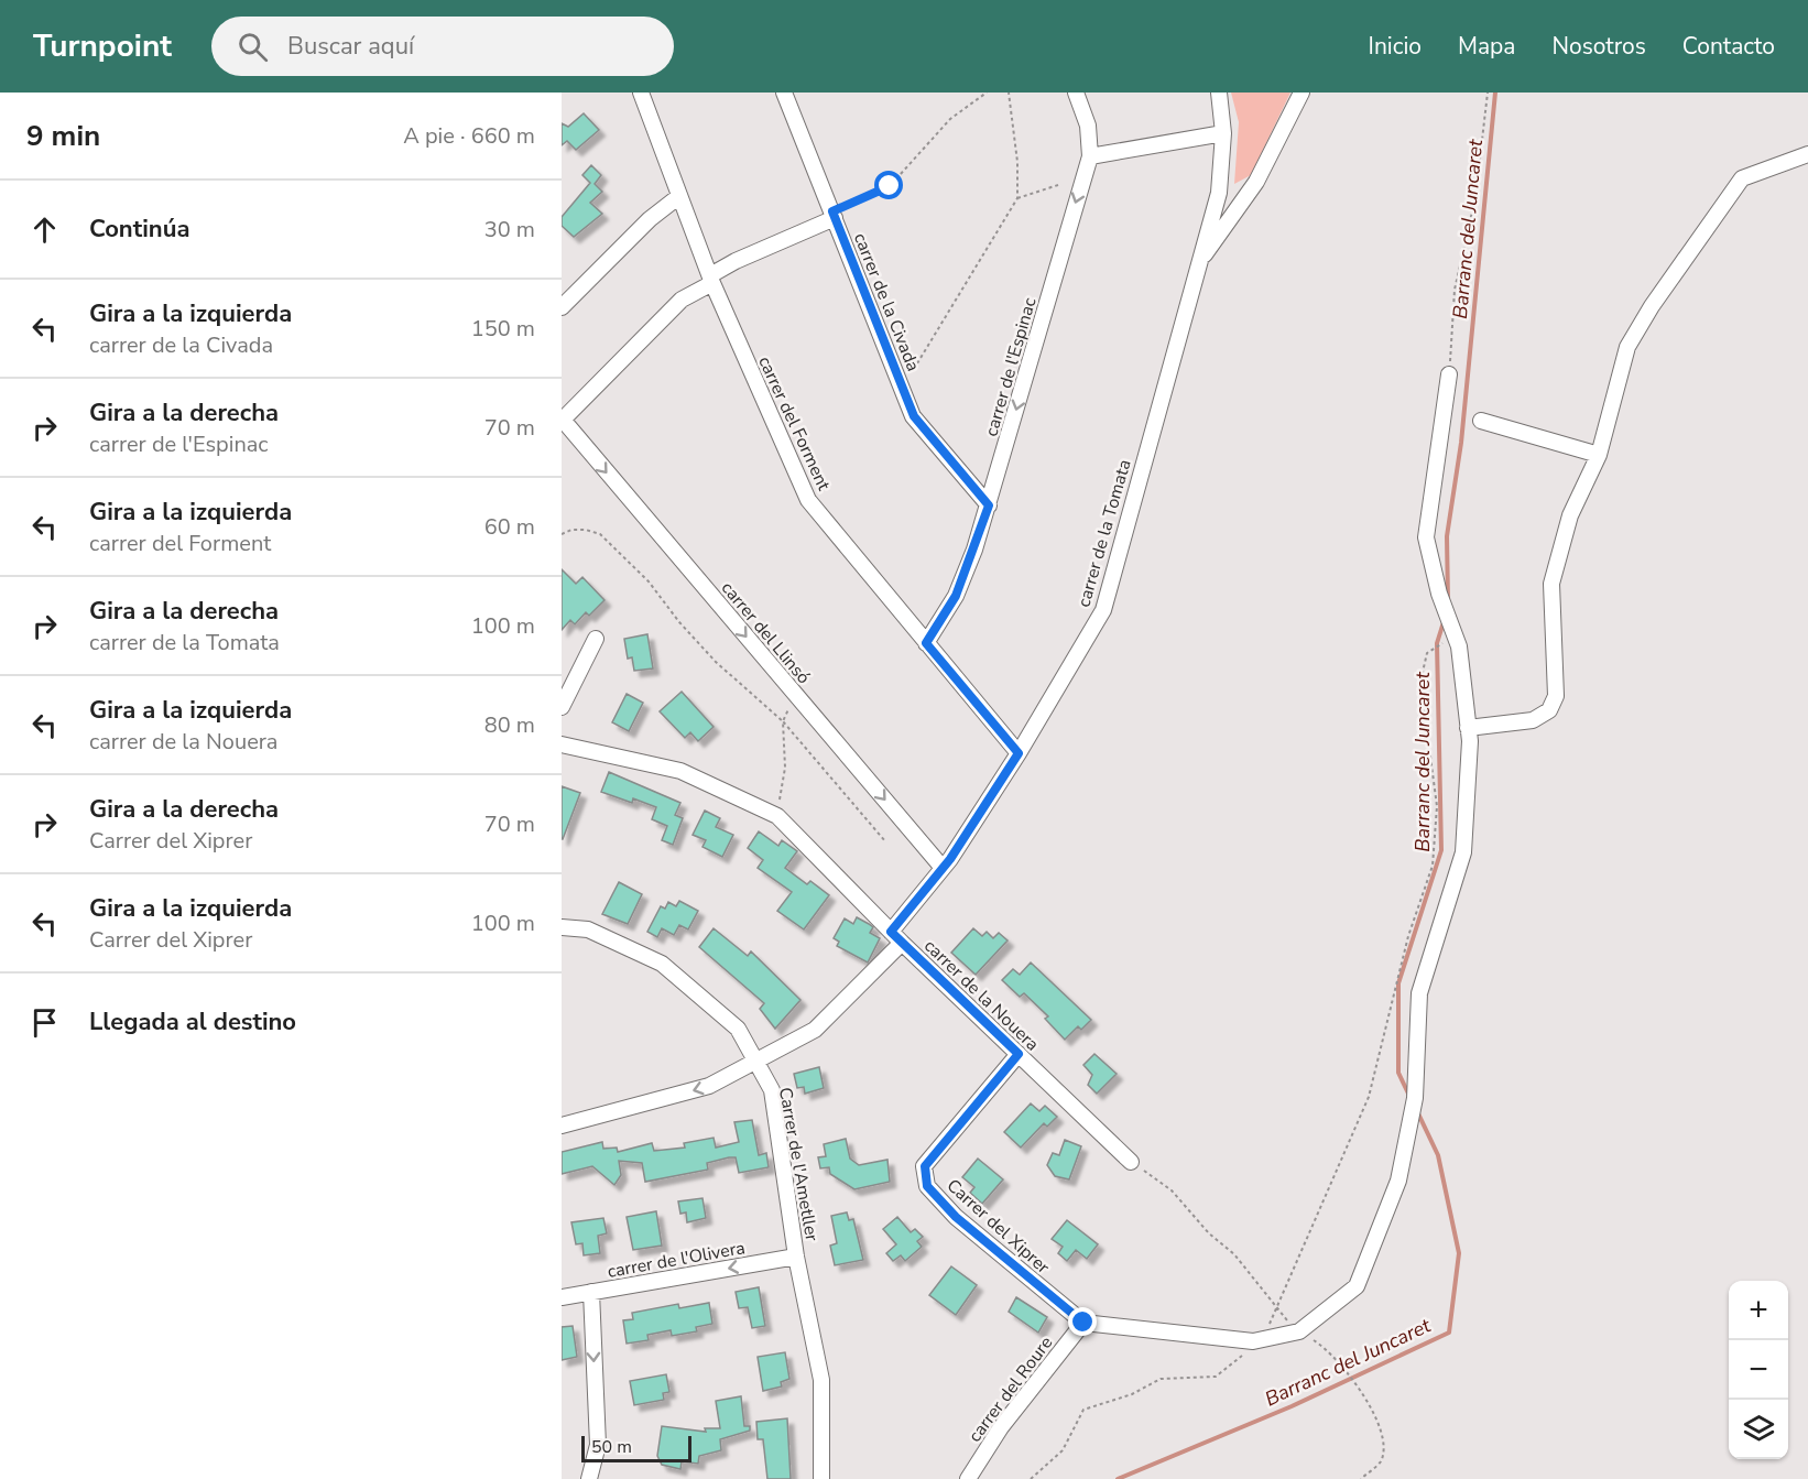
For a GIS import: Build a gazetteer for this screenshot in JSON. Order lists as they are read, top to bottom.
{
  "streets": {
    "street": [
      "carrer de la Civada",
      "carrer de l'Espinac",
      "carrer del Forment",
      "carrer de la Tomata",
      "carrer del Llinsó",
      "carrer de la Nouera",
      "Carrer de l'Ametller",
      "Carrer del Xiprer",
      "carrer de l'Olivera",
      "carrer del Roure"
    ]
  },
  "crossings": [
    ["carrer de la Civada", "carrer de l'Espinac"],
    ["carrer de l'Espinac", "carrer del Forment"],
    ["carrer del Forment", "carrer de la Tomata"],
    ["carrer de la Tomata", "carrer del Llinsó"],
    ["carrer de la Tomata", "carrer de la Nouera"],
    ["carrer de la Tomata", "Carrer de l'Ametller"],
    ["carrer de la Nouera", "Carrer del Xiprer"],
    ["Carrer de l'Ametller", "carrer de l'Olivera"],
    ["Carrer del Xiprer", "carrer del Roure"]
  ],
  "one_way": ["carrer de l'Espinac", "carrer del Llinsó", "carrer de l'Olivera"],
  "water": ["Barranc del Juncaret"],
  "scale_bar": "50 m",
  "page": {
    "header": "Turnpoint",
    "search": "Buscar aquí",
    "nav": [
      "Inicio",
      "Mapa",
      "Nosotros",
      "Contacto"
    ],
    "heading": ["9 min", "A pie · 660 m"],
    "list": [
      ["Continúa", "30 m"],
      ["Gira a la izquierda", "carrer de la Civada", "150 m"],
      ["Gira a la derecha", "carrer de l'Espinac", "70 m"],
      ["Gira a la izquierda", "carrer del Forment", "60 m"],
      ["Gira a la derecha", "carrer de la Tomata", "100 m"],
      ["Gira a la izquierda", "carrer de la Nouera", "80 m"],
      ["Gira a la derecha", "Carrer del Xiprer", "70 m"],
      ["Gira a la izquierda", "Carrer del Xiprer", "100 m"],
      "Llegada al destino"
    ],
    "map_buttons": ["+", "−"],
    "scale": "50 m"
  }
}
